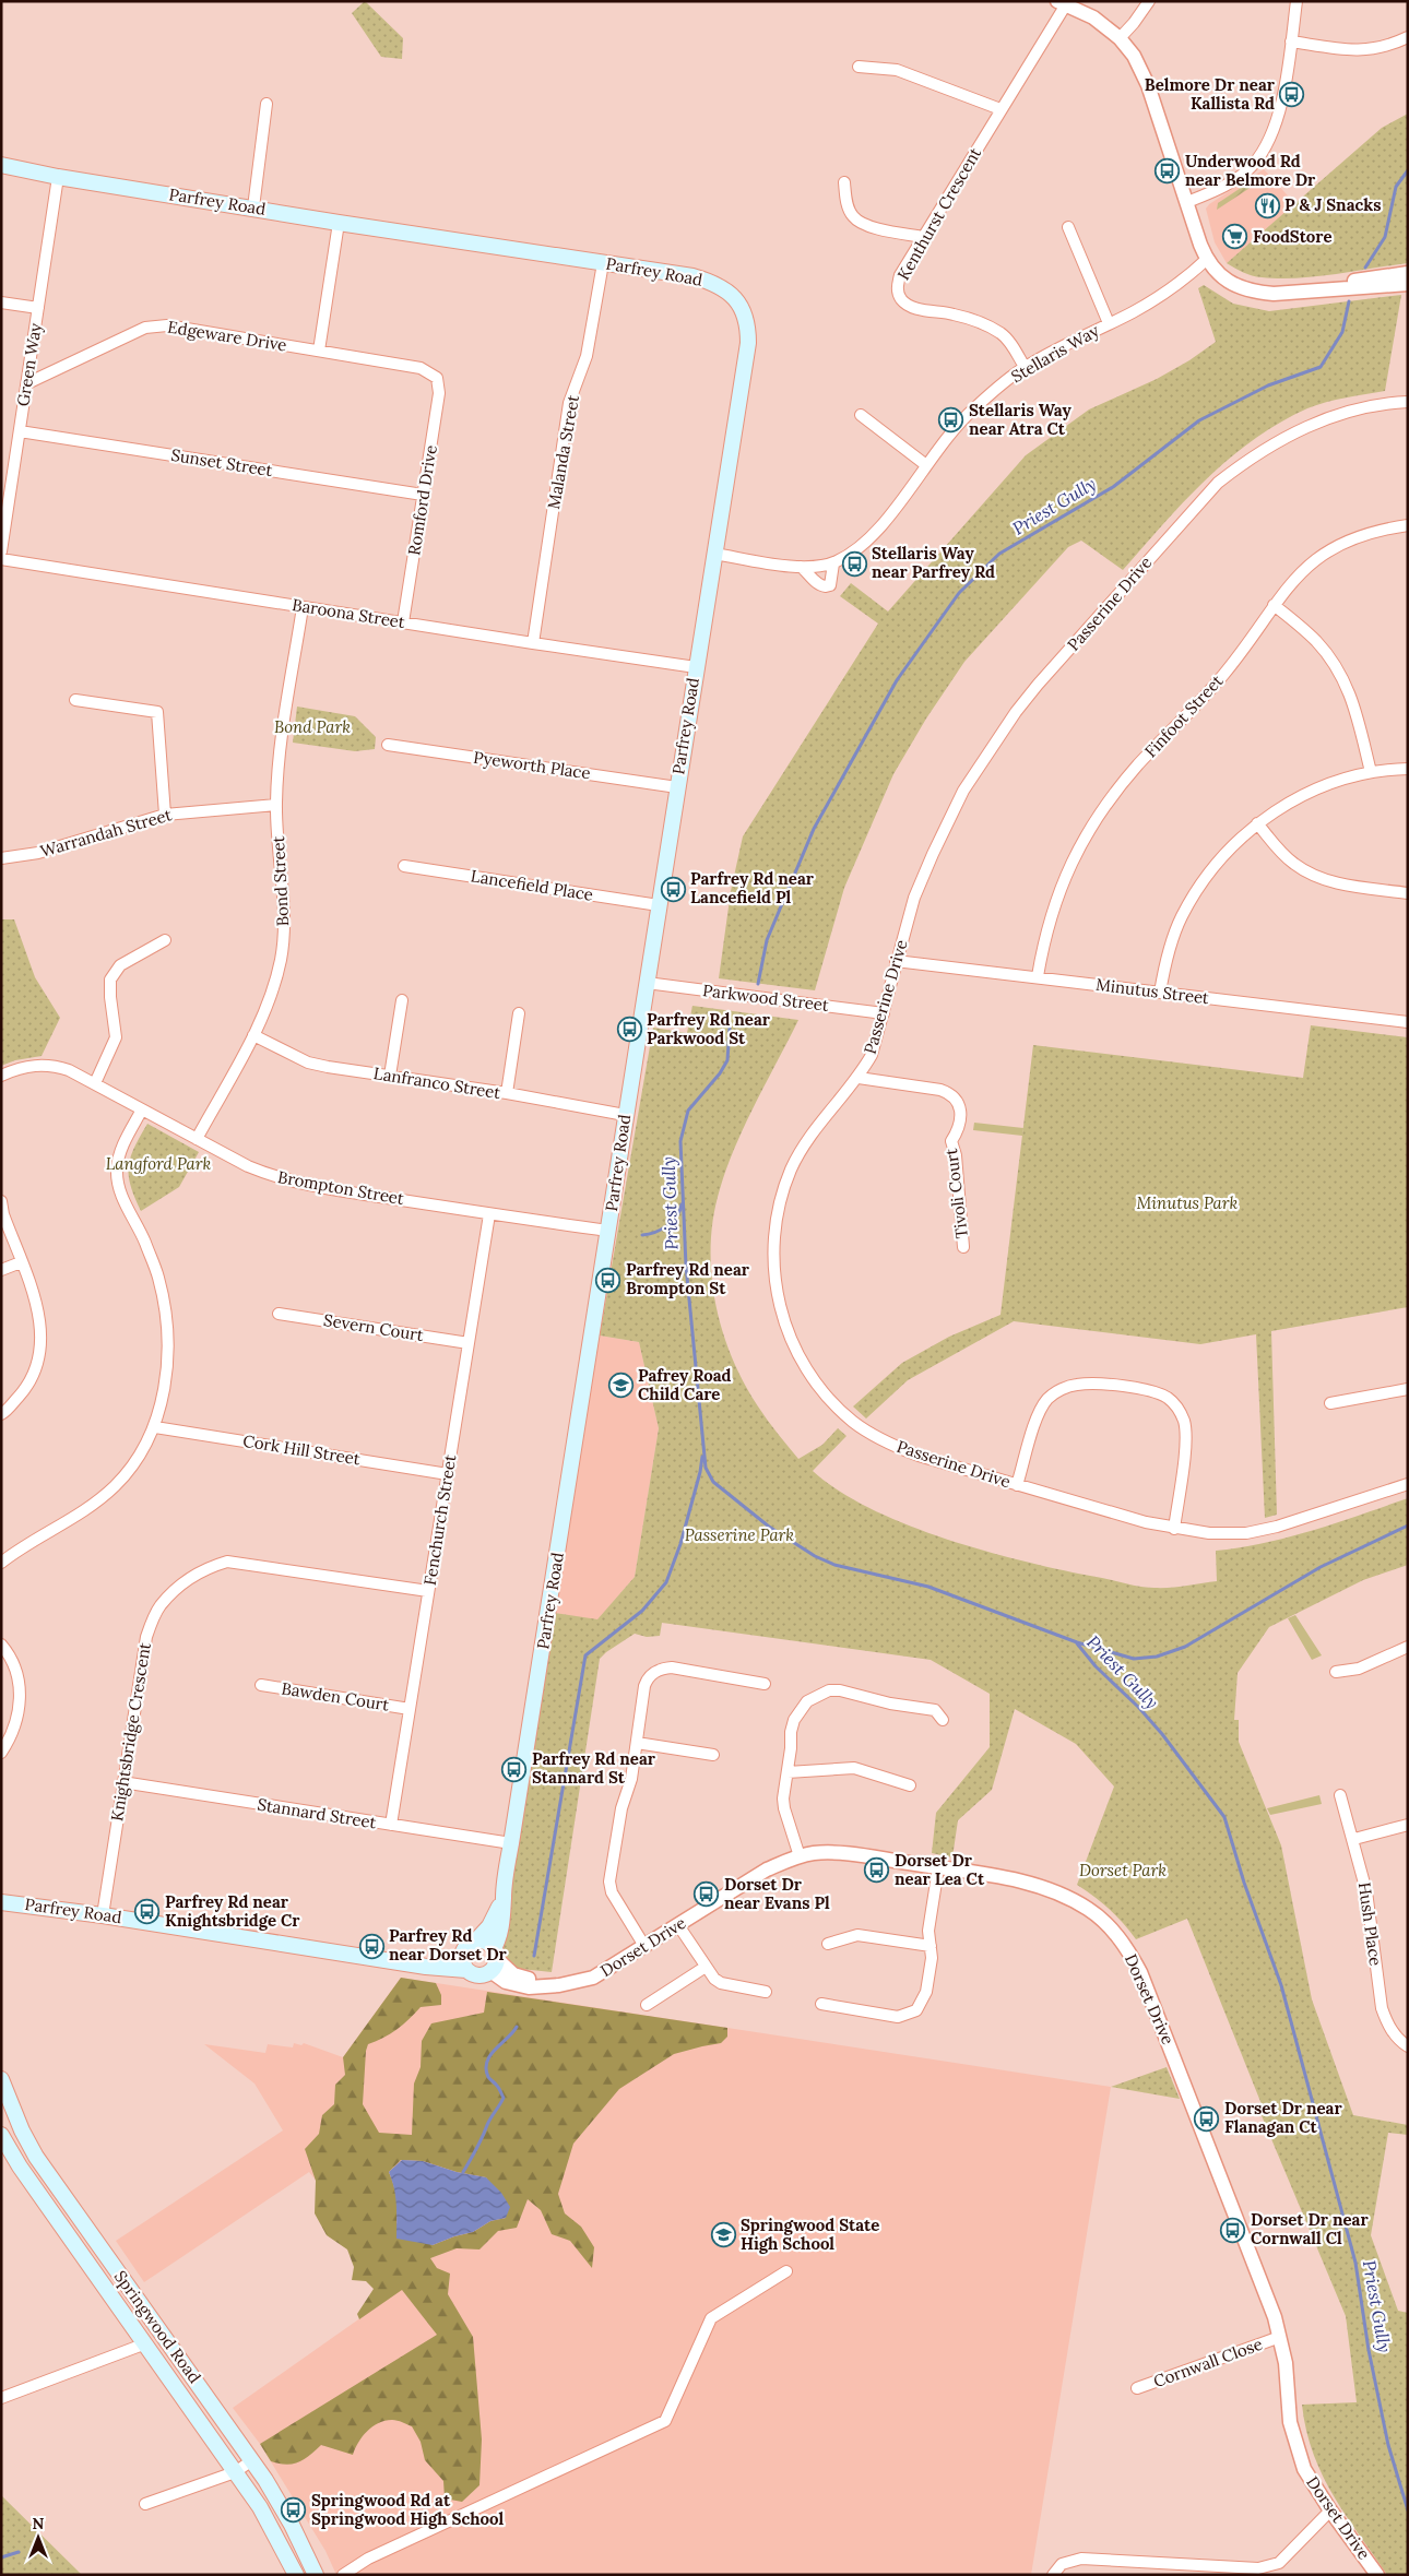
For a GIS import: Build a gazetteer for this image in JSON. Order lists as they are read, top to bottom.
{
  "streets": {
    "main road": ["Parfrey Road", "Springwood Road"],
    "street": [
      "Kenthurst Crescent",
      "Edgeware Drive",
      "Stellaris Way",
      "Green Way",
      "Malanda Street",
      "Sunset Street",
      "Romford Drive",
      "Passerine Drive",
      "Baroona Street",
      "Finfoot Street",
      "Pyeworth Place",
      "Warrandah Street",
      "Bond Street",
      "Lancefield Place",
      "Minutus Street",
      "Parkwood Street",
      "Lanfranco Street",
      "Brompton Street",
      "Tivoli Court",
      "Severn Court",
      "Cork Hill Street",
      "Fenchurch Street",
      "Bawden Court",
      "Knightsbridge Crescent",
      "Stannard Street",
      "Hush Place",
      "Dorset Drive",
      "Cornwall Close"
    ]
  },
  "crossings": [
    ["Parfrey Road", "Stellaris Way"],
    ["Parfrey Road", "Green Way"],
    ["Parfrey Road", "Malanda Street"],
    ["Parfrey Road", "Baroona Street"],
    ["Parfrey Road", "Pyeworth Place"],
    ["Parfrey Road", "Lancefield Place"],
    ["Parfrey Road", "Parkwood Street"],
    ["Parfrey Road", "Lanfranco Street"],
    ["Parfrey Road", "Brompton Street"],
    ["Parfrey Road", "Knightsbridge Crescent"],
    ["Parfrey Road", "Stannard Street"],
    ["Parfrey Road", "Dorset Drive"],
    ["Kenthurst Crescent", "Stellaris Way"],
    ["Edgeware Drive", "Green Way"],
    ["Edgeware Drive", "Romford Drive"],
    ["Green Way", "Sunset Street"],
    ["Malanda Street", "Baroona Street"],
    ["Sunset Street", "Romford Drive"],
    ["Romford Drive", "Baroona Street"],
    ["Passerine Drive", "Minutus Street"],
    ["Passerine Drive", "Parkwood Street"],
    ["Passerine Drive", "Tivoli Court"],
    ["Baroona Street", "Bond Street"],
    ["Finfoot Street", "Minutus Street"],
    ["Warrandah Street", "Bond Street"],
    ["Bond Street", "Lanfranco Street"],
    ["Bond Street", "Brompton Street"],
    ["Brompton Street", "Fenchurch Street"],
    ["Severn Court", "Fenchurch Street"],
    ["Cork Hill Street", "Fenchurch Street"],
    ["Fenchurch Street", "Bawden Court"],
    ["Fenchurch Street", "Knightsbridge Crescent"],
    ["Fenchurch Street", "Stannard Street"],
    ["Knightsbridge Crescent", "Stannard Street"],
    ["Dorset Drive", "Cornwall Close"]
  ],
  "water": ["Priest Gully"],
  "parks": [
    "Bond Park",
    "Langford Park",
    "Minutus Park",
    "Passerine Park",
    "Dorset Park"
  ],
  "places": {
    "bus stop": [
      "Belmore Dr near Kallista Rd",
      "Underwood Rd near Belmore Dr",
      "Stellaris Way near Atra Ct",
      "Stellaris Way near Parfrey Rd",
      "Parfrey Rd near Lancefield Pl",
      "Parfrey Rd near Parkwood St",
      "Parfrey Rd near Brompton St",
      "Parfrey Rd near Stannard St",
      "Dorset Dr near Lea Ct",
      "Dorset Dr near Evans Pl",
      "Parfrey Rd near Knightsbridge Cr",
      "Parfrey Rd near Dorset Dr",
      "Dorset Dr near Flanagan Ct",
      "Dorset Dr near Cornwall Cl",
      "Springwood Rd at Springwood High School"
    ],
    "restaurant": ["P & J Snacks"],
    "supermarket": ["FoodStore"],
    "school or university": ["Pafrey Road Child Care", "Springwood State High School"]
  },
  "north": "top"
}
